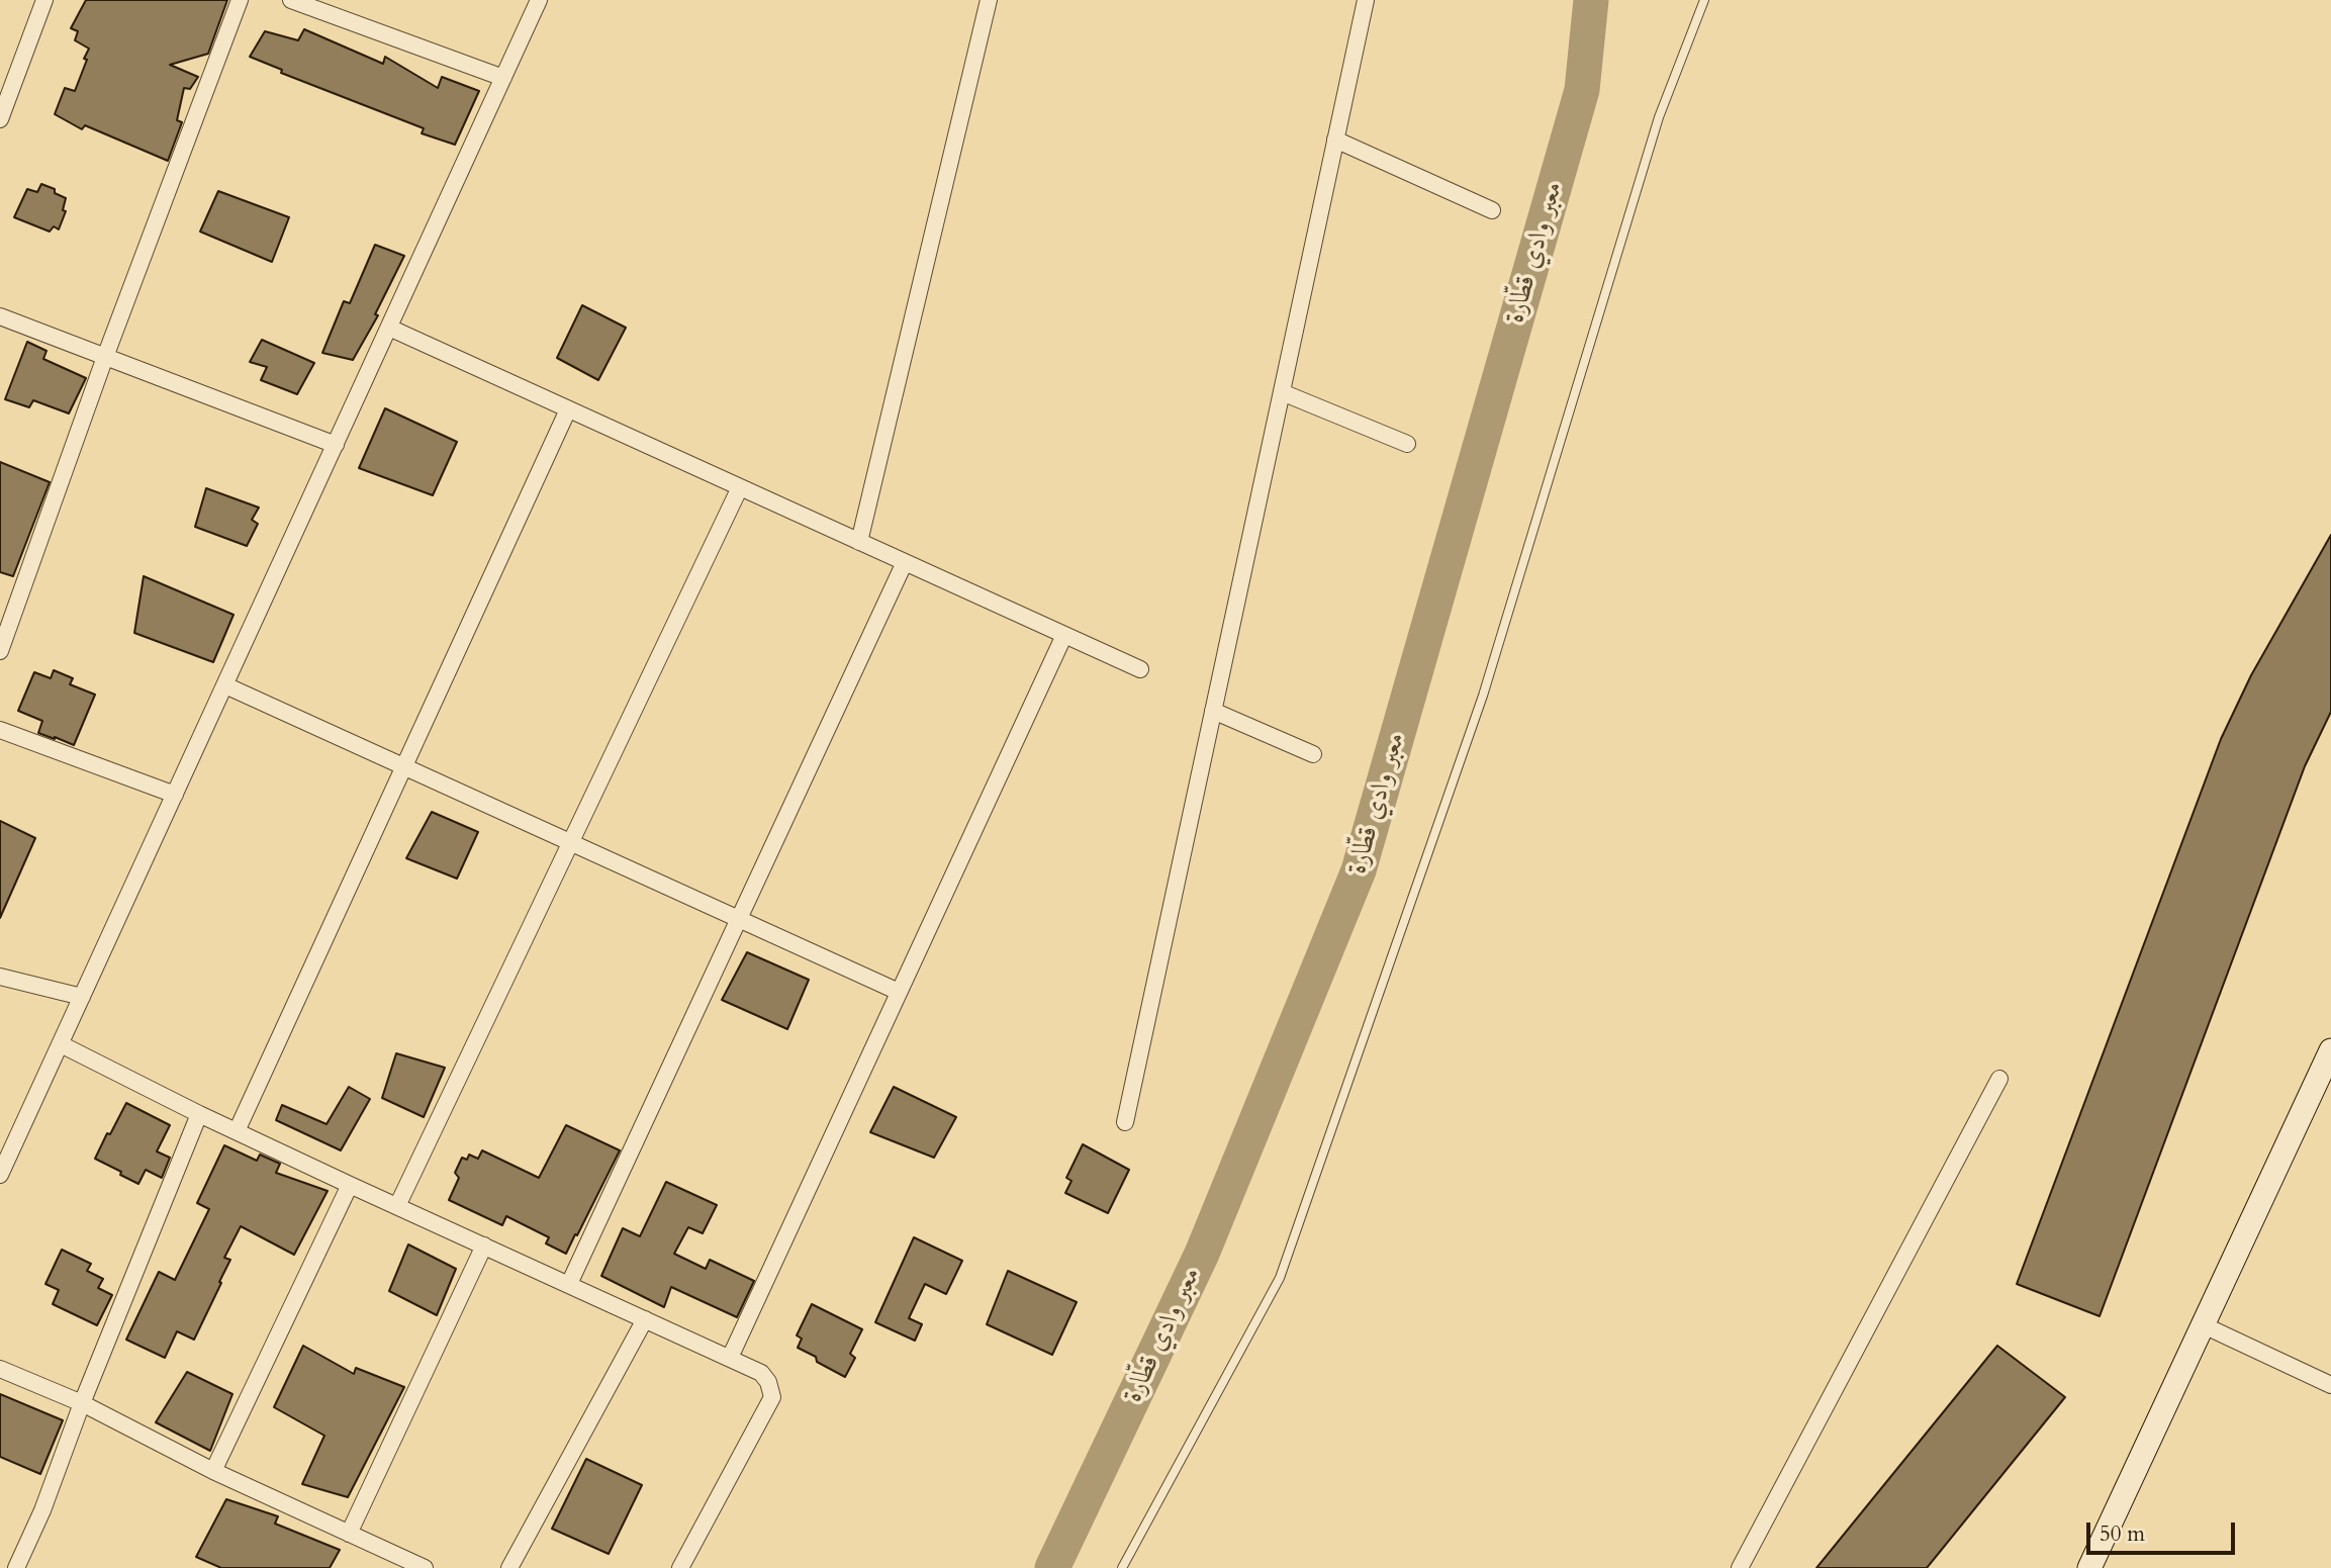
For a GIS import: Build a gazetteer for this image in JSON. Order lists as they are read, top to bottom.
{
  "water": ["معبر وادي قطّارة"],
  "scale_bar": "50 m"
}
